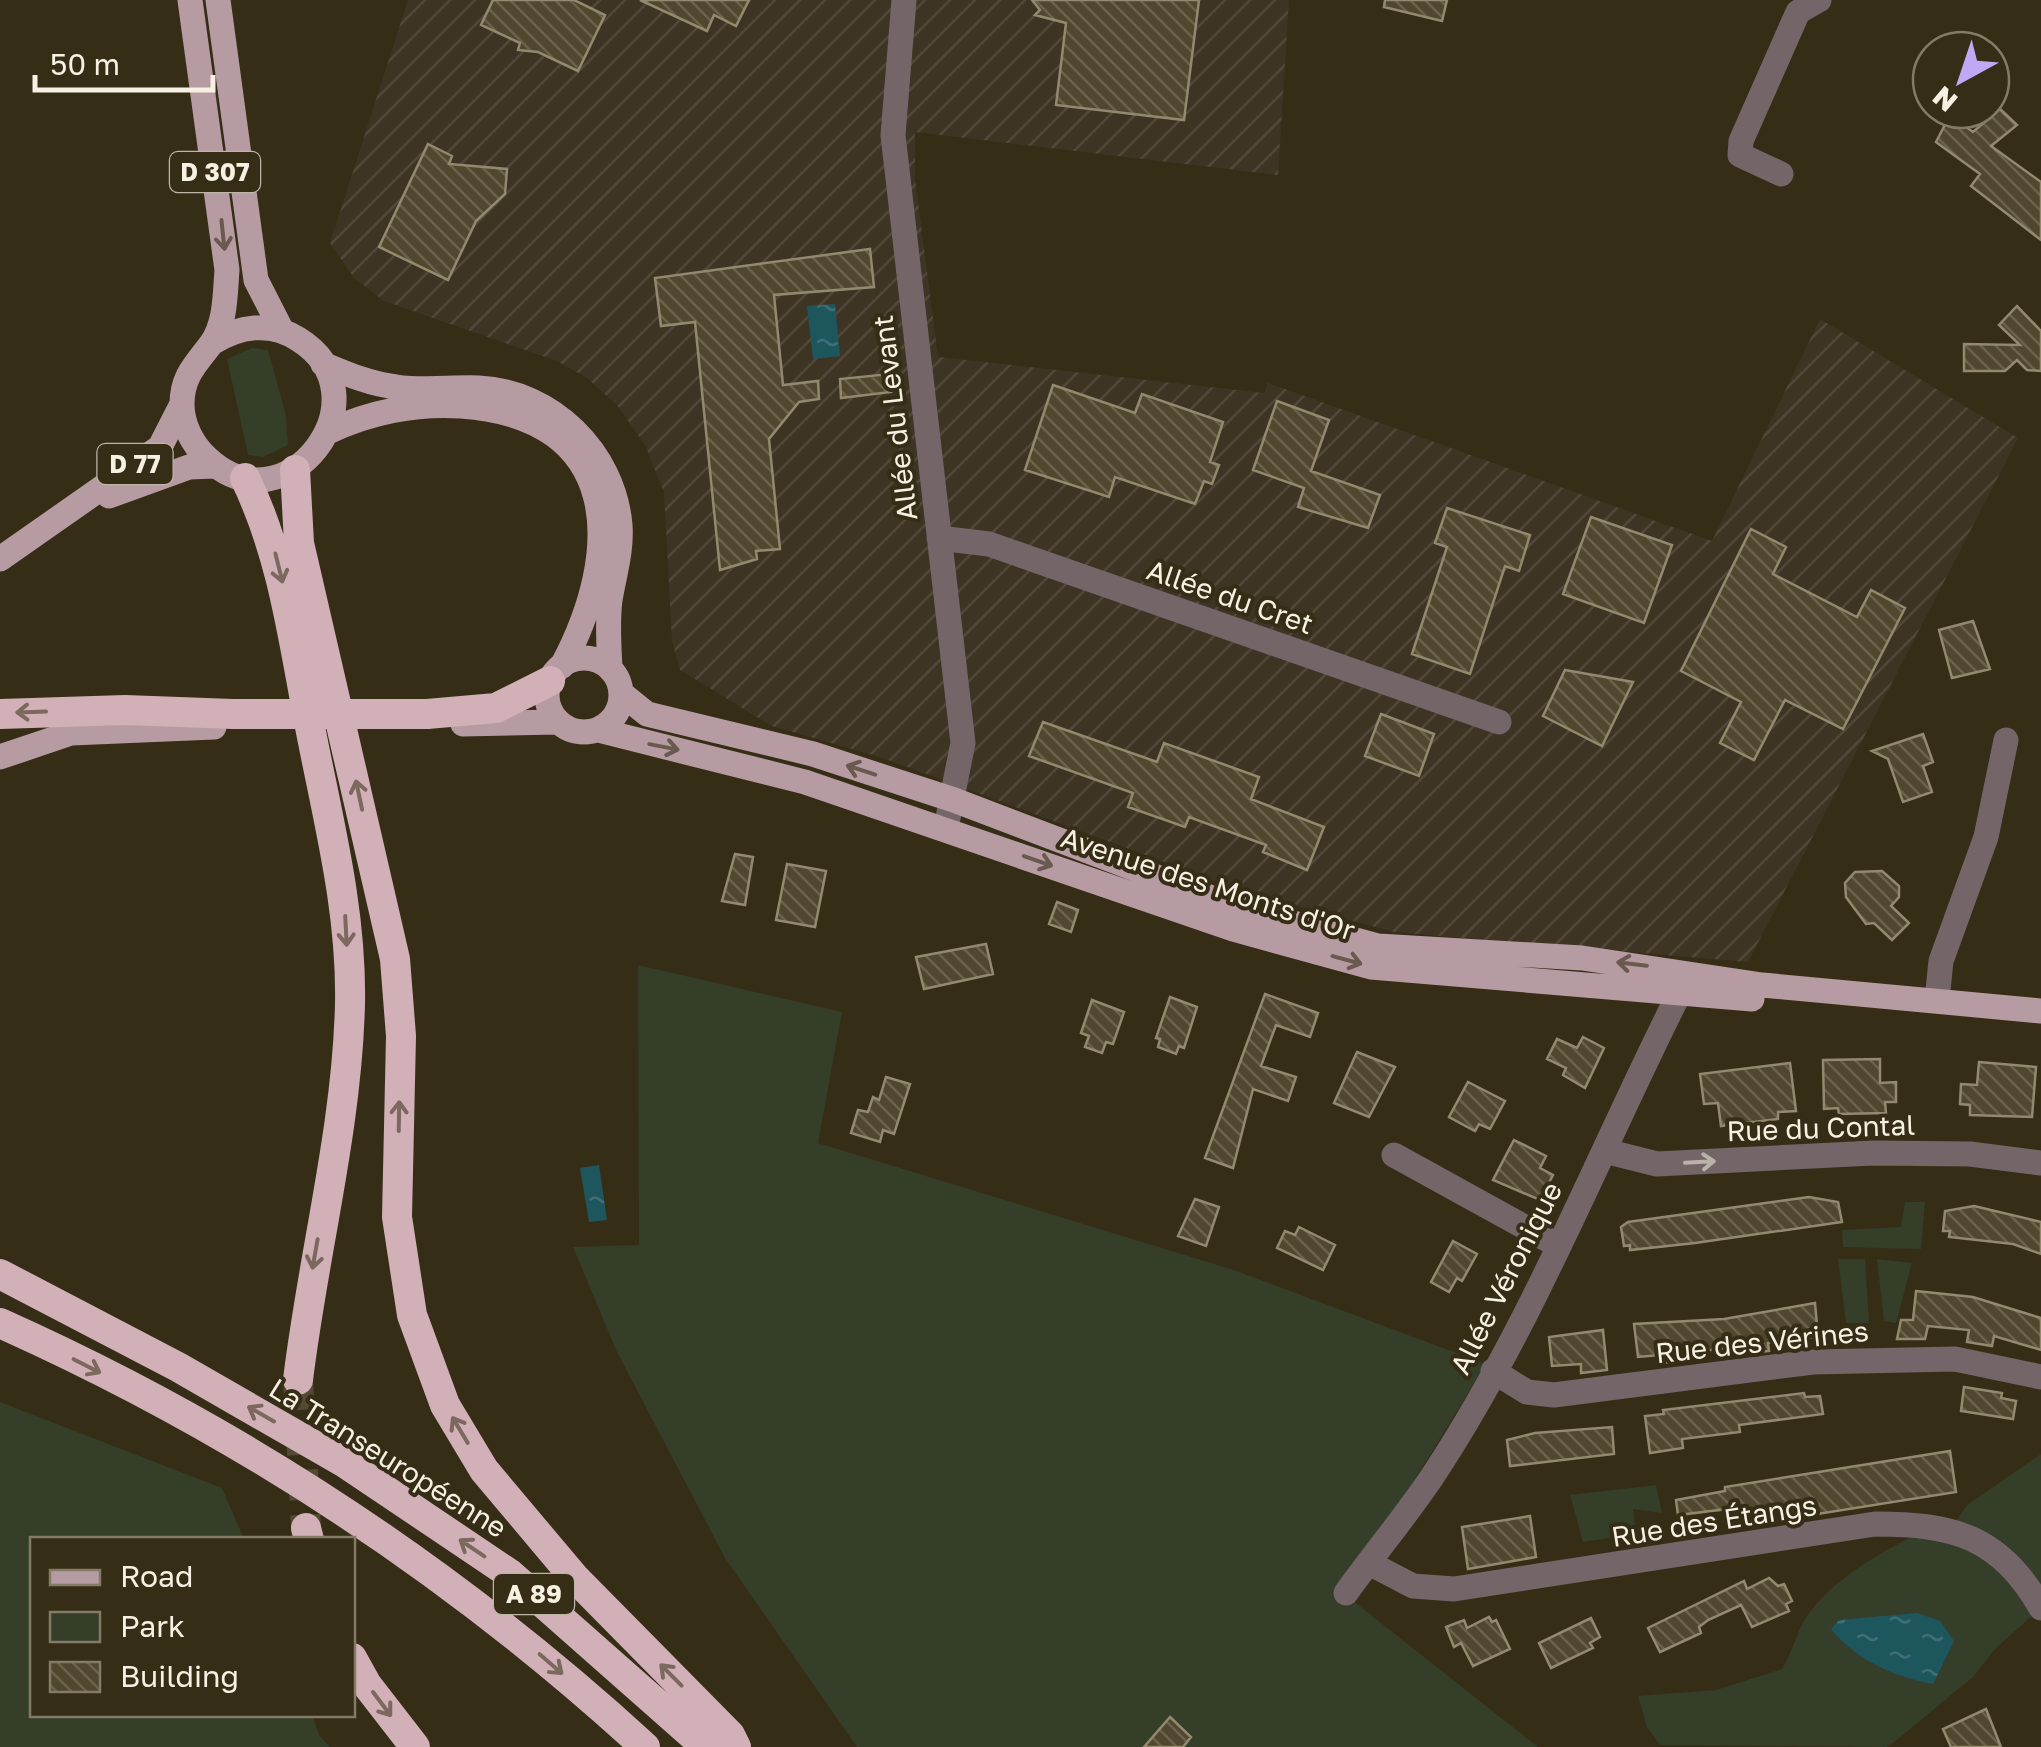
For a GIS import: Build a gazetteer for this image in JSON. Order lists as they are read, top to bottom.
{
  "streets": {
    "highway": ["La Transeuropéenne", "A 89"],
    "main road": ["D 307", "D 77", "Avenue des Monts d'Or"],
    "street": [
      "Allée du Levant",
      "Allée du Cret",
      "Rue du Contal",
      "Allée Véronique",
      "Rue des Vérines",
      "Rue des Étangs"
    ]
  },
  "crossings": [
    ["D 307", "D 77"],
    ["Allée du Levant", "Allée du Cret"],
    ["Allée du Levant", "Avenue des Monts d'Or"],
    ["Avenue des Monts d'Or", "Allée Véronique"],
    ["Rue du Contal", "Allée Véronique"],
    ["Allée Véronique", "Rue des Vérines"],
    ["Allée Véronique", "Rue des Étangs"]
  ],
  "one_way": ["Rue du Contal"],
  "legend": ["Road", "Park", "Building"],
  "scale_bar": "50 m",
  "north": "bottom left"
}
